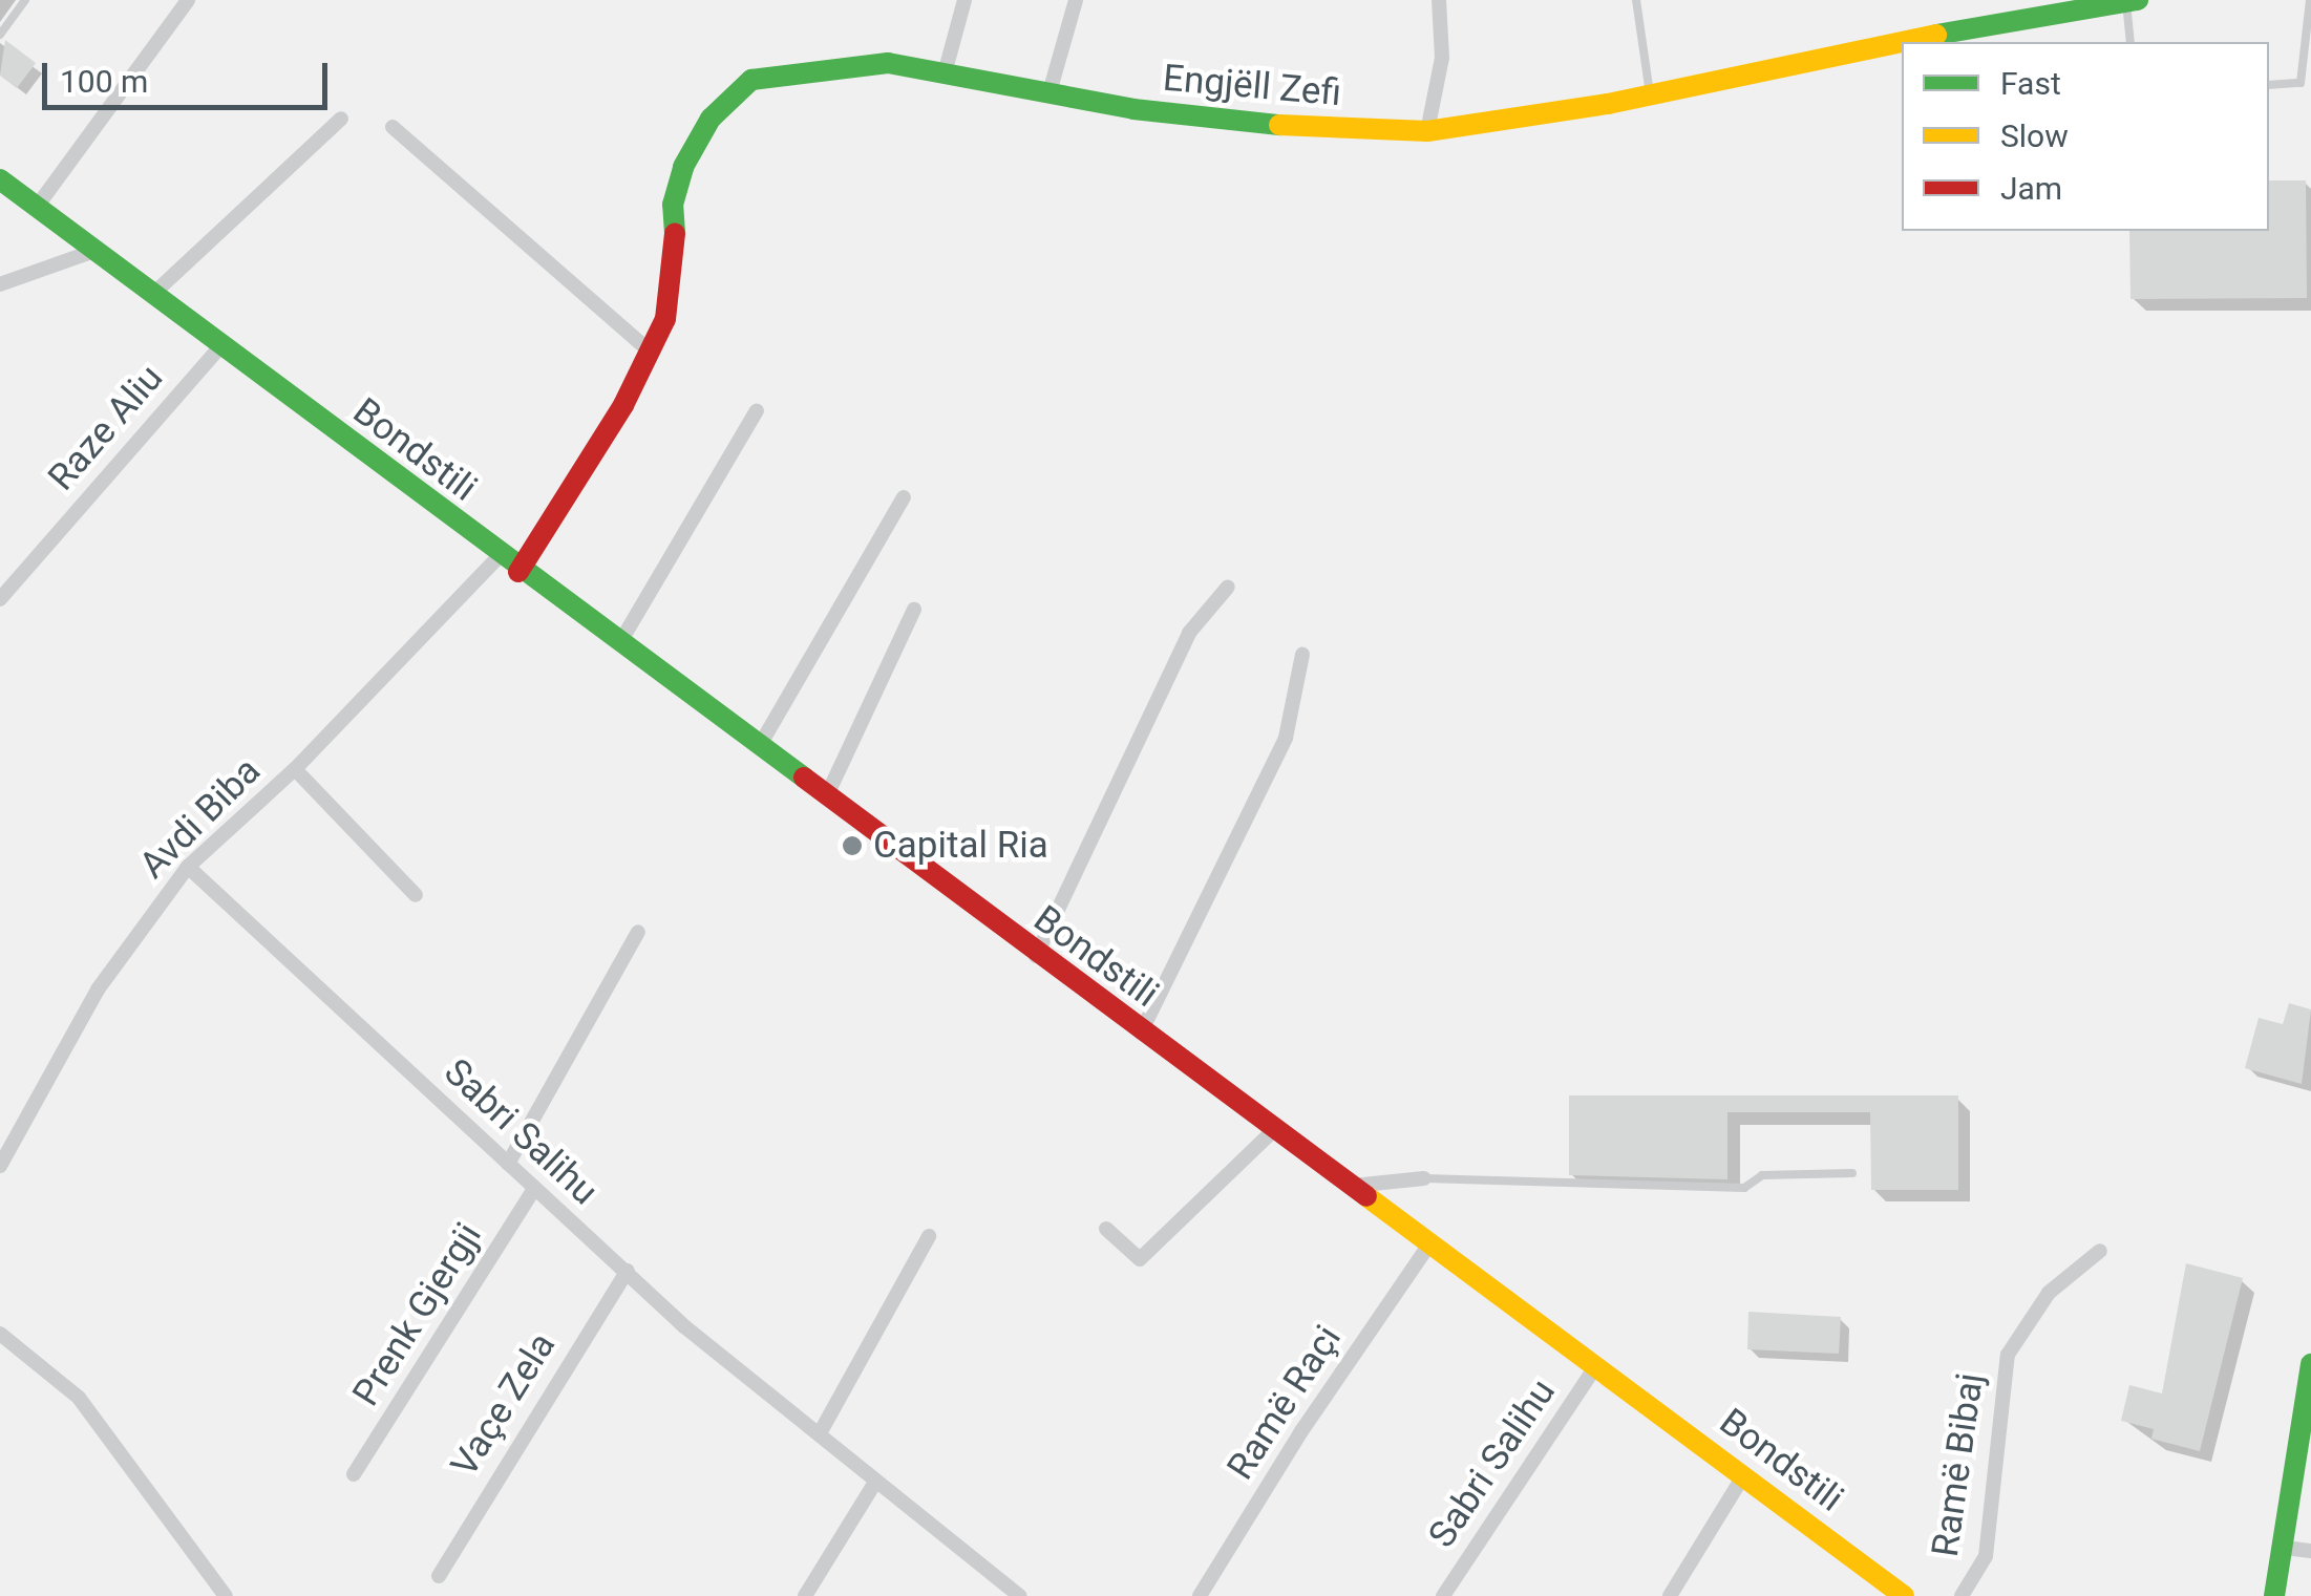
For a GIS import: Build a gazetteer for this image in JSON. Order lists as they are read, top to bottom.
{
  "streets": {
    "main road": ["Engjëll Zefi", "Bondstili"],
    "street": [
      "Raze Aliu",
      "Avdi Biba",
      "Sabri Salihu",
      "Prenk Gjergji",
      "Ramë Raçi",
      "Vaçe Zela",
      "Ramë Bibaj"
    ]
  },
  "crossings": [
    ["Engjëll Zefi", "Bondstili"],
    ["Raze Aliu", "Bondstili"],
    ["Bondstili", "Avdi Biba"],
    ["Bondstili", "Sabri Salihu"],
    ["Bondstili", "Ramë Raçi"],
    ["Avdi Biba", "Sabri Salihu"],
    ["Sabri Salihu", "Prenk Gjergji"],
    ["Sabri Salihu", "Vaçe Zela"]
  ],
  "places": ["Capital Ria"],
  "legend": ["Fast", "Slow", "Jam"],
  "scale_bar": "100 m"
}
